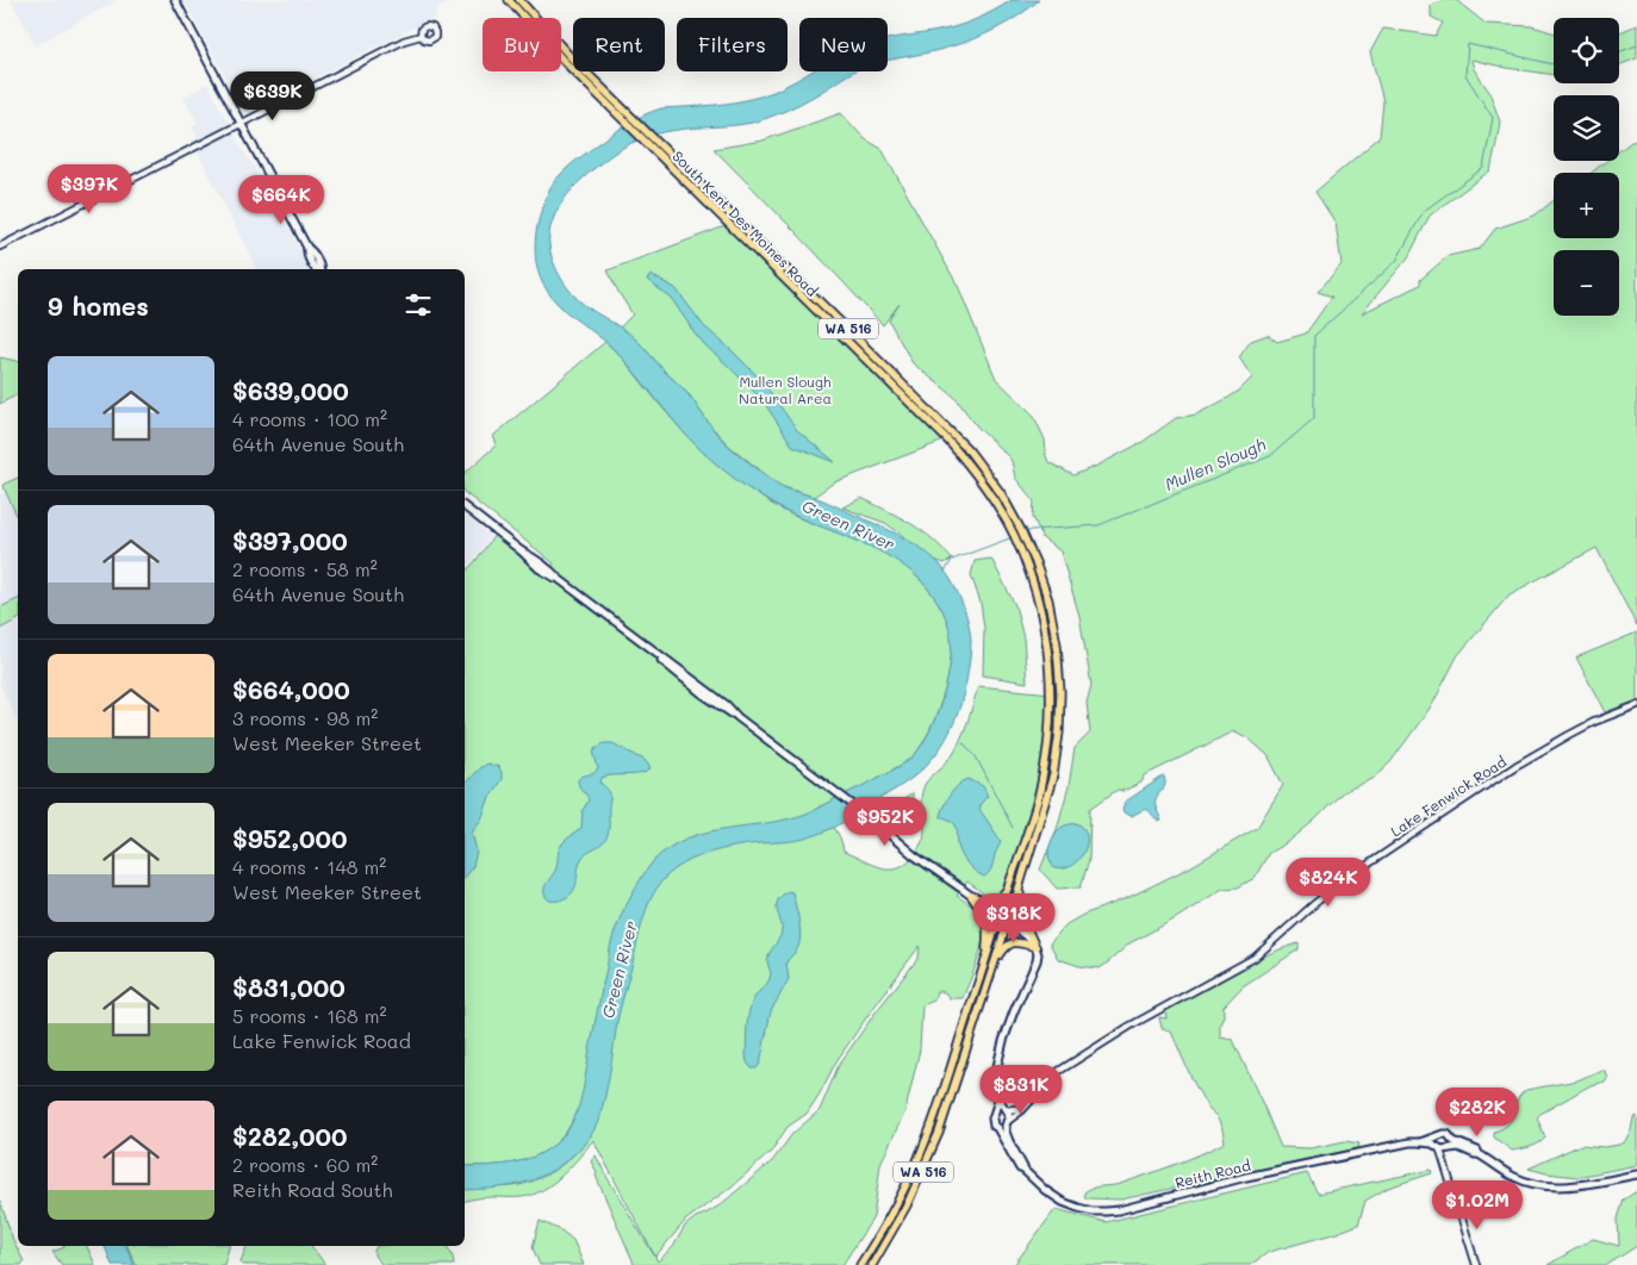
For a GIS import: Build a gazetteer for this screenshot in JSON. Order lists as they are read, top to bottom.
{
  "streets": {
    "highway": ["South Kent Des Moines Road", "WA 516"],
    "main road": ["Reith Road"],
    "street": ["Lake Fenwick Road"]
  },
  "crossings": [
    ["Lake Fenwick Road", "Reith Road"]
  ],
  "water": ["Mullen Slough", "Green River"],
  "parks": ["Mullen Slough Natural Area"],
  "page": {
    "map_buttons": ["+", "−"],
    "chip": [
      "Buy",
      "Rent",
      "Filters",
      "New"
    ],
    "price": [
      "$639K",
      "$397K",
      "$664K",
      "$952K",
      "$824K",
      "$318K",
      "$831K",
      "$282K",
      "$1.02M"
    ],
    "heading": "9 homes",
    "list": [
      {
        "name": "$639,000",
        "note": "4 rooms · 100 m² · 64th Avenue South"
      },
      {
        "name": "$397,000",
        "note": "2 rooms · 58 m² · 64th Avenue South"
      },
      {
        "name": "$664,000",
        "note": "3 rooms · 98 m² · West Meeker Street"
      },
      {
        "name": "$952,000",
        "note": "4 rooms · 148 m² · West Meeker Street"
      },
      {
        "name": "$831,000",
        "note": "5 rooms · 168 m² · Lake Fenwick Road"
      },
      {
        "name": "$282,000",
        "note": "2 rooms · 60 m² · Reith Road South"
      }
    ]
  }
}
